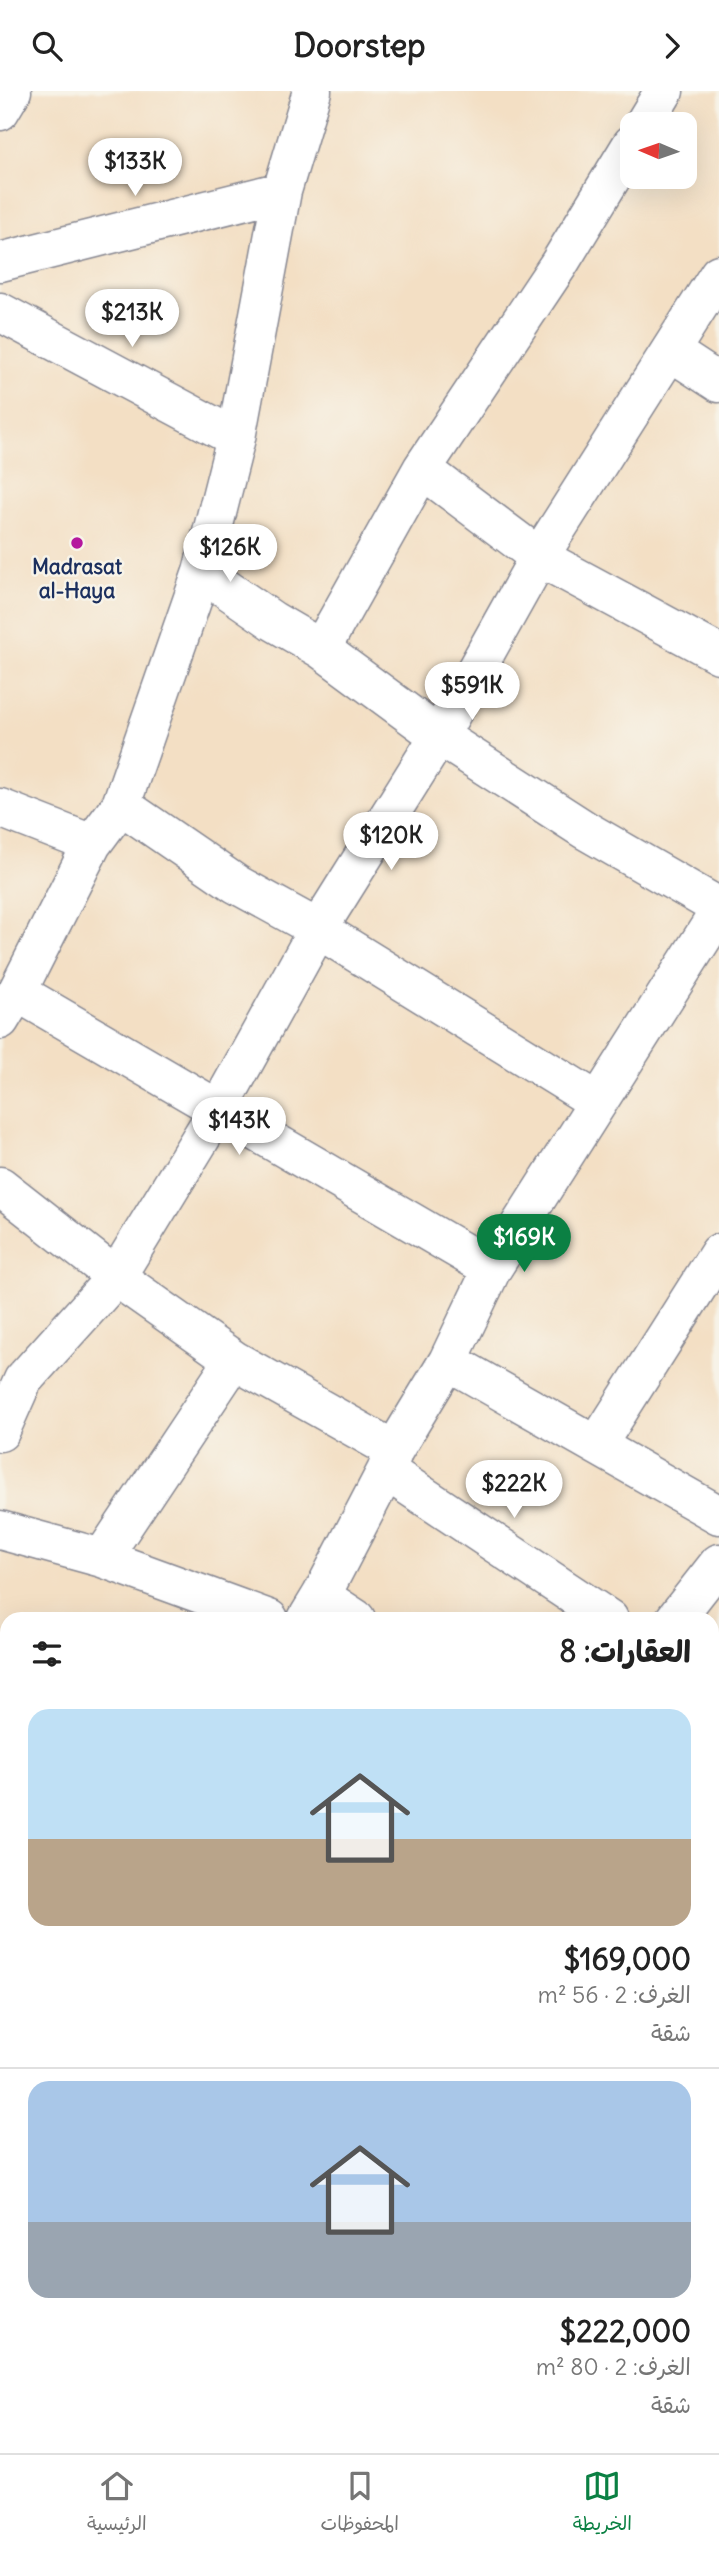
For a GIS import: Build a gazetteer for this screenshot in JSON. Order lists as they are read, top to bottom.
{
  "places": ["Madrasat al-Haya"],
  "north": "left",
  "page": {
    "header": "Doorstep",
    "price": [
      "$133K",
      "$213K",
      "$126K",
      "$591K",
      "$120K",
      "$143K",
      "$169K",
      "$222K"
    ],
    "heading": "العقارات: 8",
    "list": [
      {
        "name": "$169,000",
        "note": "الغرف: 2 · 56 m² · شقة"
      },
      {
        "name": "$222,000",
        "note": "الغرف: 2 · 80 m² · شقة"
      }
    ],
    "tabs": ["الخريطة", "المحفوظات", "الرئيسية"]
  }
}
